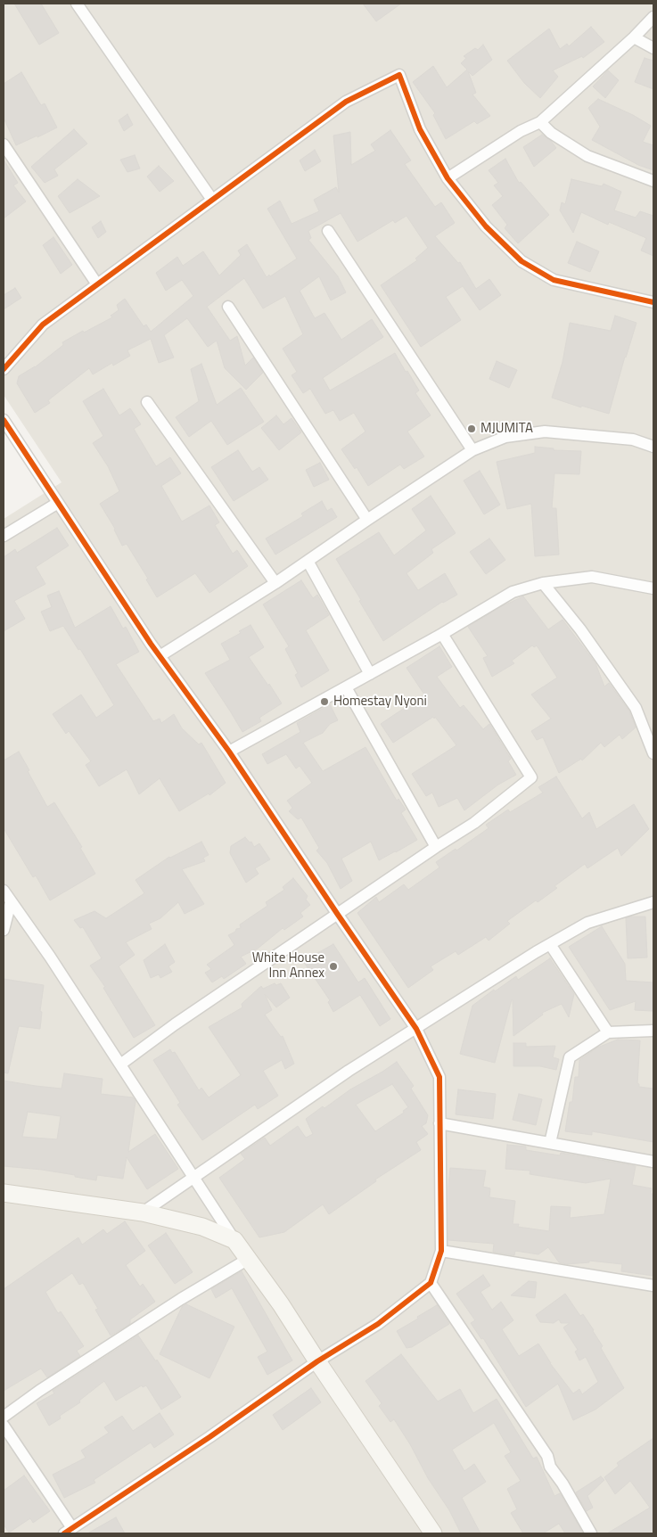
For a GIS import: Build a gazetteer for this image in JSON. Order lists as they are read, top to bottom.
{
  "places": ["MJUMITA", "Homestay Nyoni", "White House Inn Annex"]
}
